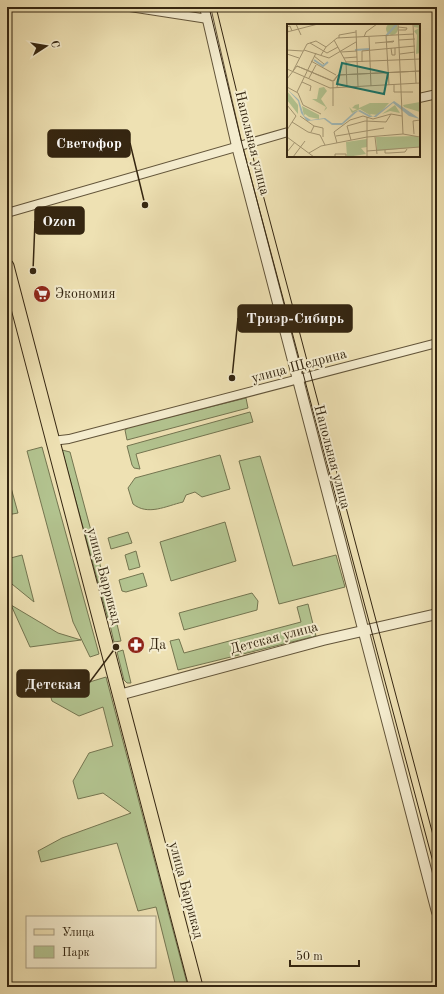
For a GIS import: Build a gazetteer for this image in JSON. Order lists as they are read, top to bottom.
{
  "streets": {
    "main road": ["улица Баррикад"],
    "street": ["Напольная улица", "улица Щедрина", "Детская улица"]
  },
  "crossings": [
    ["Напольная улица", "улица Щедрина"],
    ["Напольная улица", "Детская улица"],
    ["улица Щедрина", "улица Баррикад"],
    ["улица Баррикад", "Детская улица"]
  ],
  "places": {
    "other": [
      "Светофор",
      "Ozon",
      "Триэр-Сибирь",
      "Детская"
    ],
    "supermarket": ["Экономия"],
    "pharmacy": ["Да"]
  },
  "legend": ["Улица", "Парк"],
  "scale_bar": "50 m",
  "north": "right"
}
